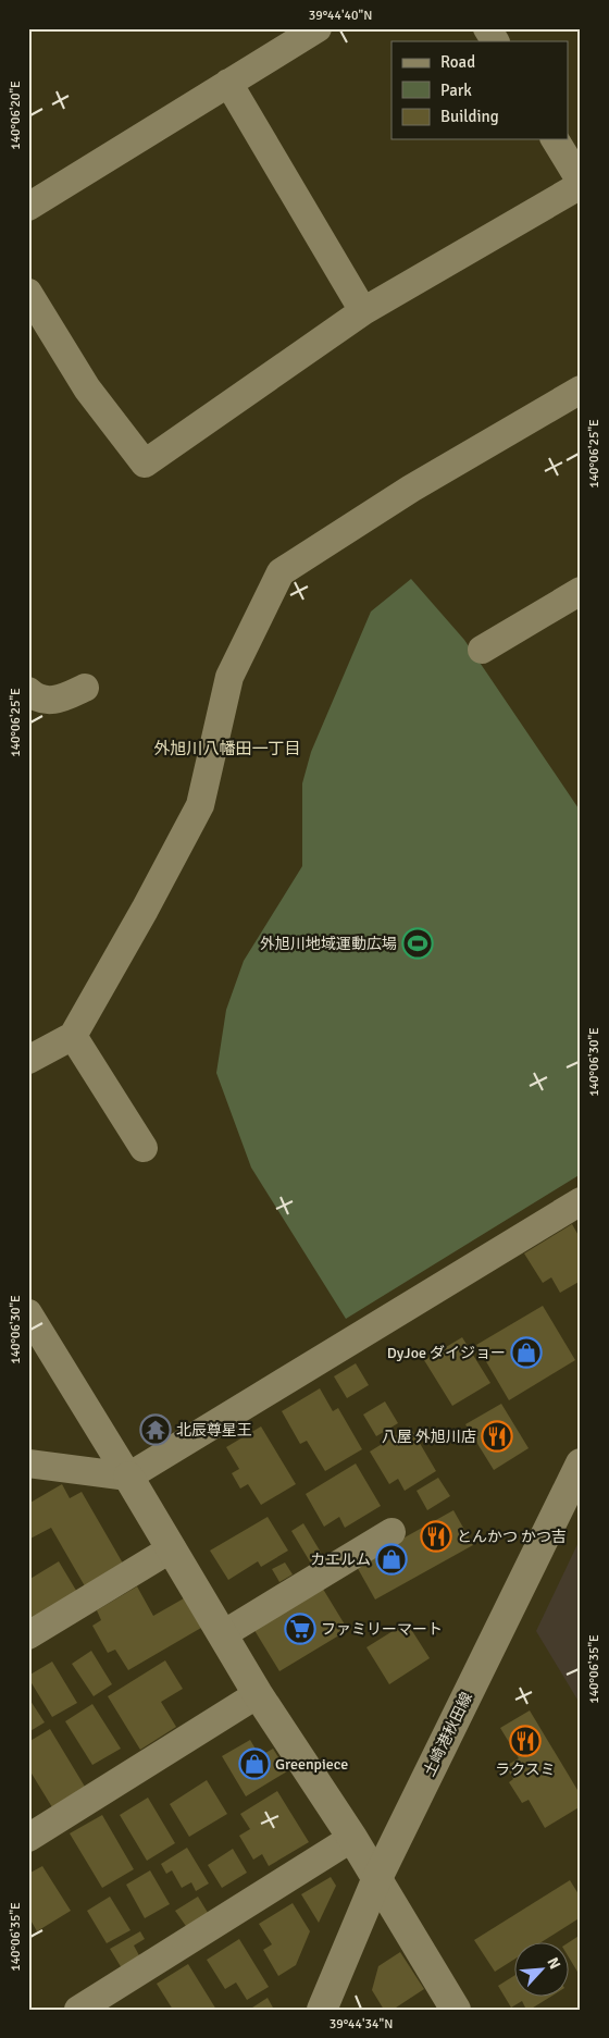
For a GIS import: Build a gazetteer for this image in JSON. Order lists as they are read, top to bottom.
{
  "streets": {
    "street": ["土崎港秋田線"]
  },
  "districts": ["外旭川八幡田一丁目"],
  "places": {
    "sports": ["外旭川地域運動広場"],
    "shop": ["DyJoe ダイジョー", "カエルム", "Greenpiece"],
    "temple": ["北辰尊星王"],
    "restaurant": ["八屋 外旭川店", "とんかつ かつ吉", "ラクスミ"],
    "supermarket": ["ファミリーマート"]
  },
  "legend": ["Road", "Park", "Building"],
  "north": "top right",
  "coordinates": [
    "39°44'40\"N",
    "140°06'20\"E",
    "140°06'25\"E",
    "140°06'30\"E",
    "140°06'35\"E",
    "39°44'34\"N"
  ]
}
